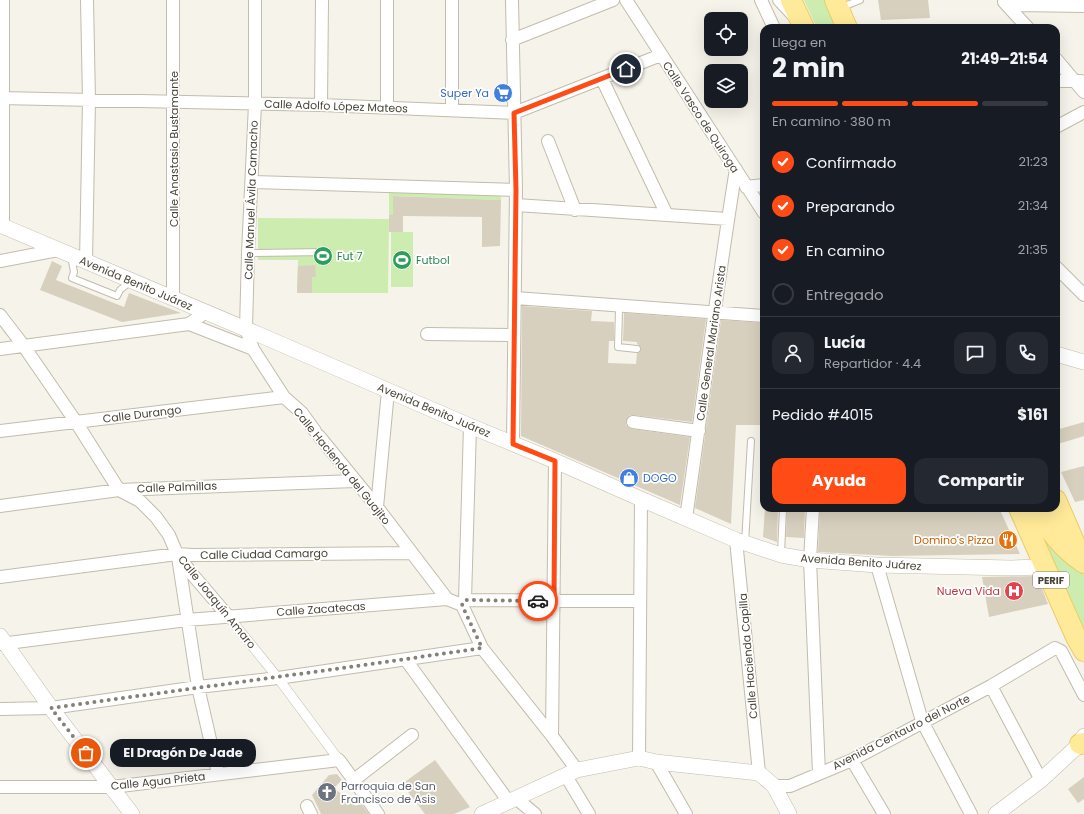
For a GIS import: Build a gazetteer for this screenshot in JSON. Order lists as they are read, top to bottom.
{
  "streets": {
    "main road": ["PERIF"],
    "street": [
      "Calle Adolfo López Mateos",
      "Calle Vasco de Quiroga",
      "Calle Anastasio Bustamante",
      "Calle Manuel Ávila Camacho",
      "Avenida Benito Juárez",
      "Calle General Mariano Arista",
      "Calle Durango",
      "Calle Hacienda del Guajito",
      "Calle Palmillas",
      "Calle Ciudad Camargo",
      "Calle Joaquín Amaro",
      "Calle Zacatecas",
      "Calle Hacienda Capilla",
      "Avenida Centauro del Norte",
      "Calle Agua Prieta"
    ]
  },
  "crossings": [
    ["Calle Adolfo López Mateos", "Calle Vasco de Quiroga"],
    ["Calle Adolfo López Mateos", "Calle Anastasio Bustamante"],
    ["Calle Adolfo López Mateos", "Calle Manuel Ávila Camacho"],
    ["Calle Vasco de Quiroga", "Calle General Mariano Arista"],
    ["Calle Anastasio Bustamante", "Avenida Benito Juárez"],
    ["Calle Manuel Ávila Camacho", "Avenida Benito Juárez"],
    ["Calle Manuel Ávila Camacho", "Calle Hacienda del Guajito"],
    ["Avenida Benito Juárez", "Calle General Mariano Arista"],
    ["Avenida Benito Juárez", "Calle Hacienda del Guajito"],
    ["Avenida Benito Juárez", "PERIF"],
    ["Avenida Benito Juárez", "Calle Hacienda Capilla"],
    ["Calle Durango", "Calle Hacienda del Guajito"],
    ["Calle Hacienda del Guajito", "Calle Palmillas"],
    ["Calle Hacienda del Guajito", "Calle Ciudad Camargo"],
    ["Calle Hacienda del Guajito", "Calle Zacatecas"],
    ["Calle Palmillas", "Calle Joaquín Amaro"],
    ["Calle Ciudad Camargo", "Calle Joaquín Amaro"],
    ["Calle Joaquín Amaro", "Calle Zacatecas"],
    ["Calle Joaquín Amaro", "Calle Agua Prieta"]
  ],
  "places": {
    "supermarket": ["Super Ya"],
    "sports": ["Fut 7", "Futbol"],
    "shop": ["DOGO"],
    "restaurant": ["Domino's Pizza"],
    "hospital": ["Nueva Vida"],
    "other": ["El Dragón De Jade"],
    "church": ["Parroquia de San Francisco de Asis"]
  },
  "page": {
    "heading": ["2 min", "Llega en", "21:49–21:54"],
    "panel": [
      "Lucía",
      "Repartidor · 4.4",
      "Pedido #4015",
      "$161"
    ],
    "bar": "En camino · 380 m",
    "list": [
      ["Confirmado", "21:23"],
      ["Preparando", "21:34"],
      ["En camino", "21:35"],
      "Entregado"
    ],
    "buttons": ["Ayuda", "Compartir"],
    "bubble": "El Dragón De Jade"
  }
}
